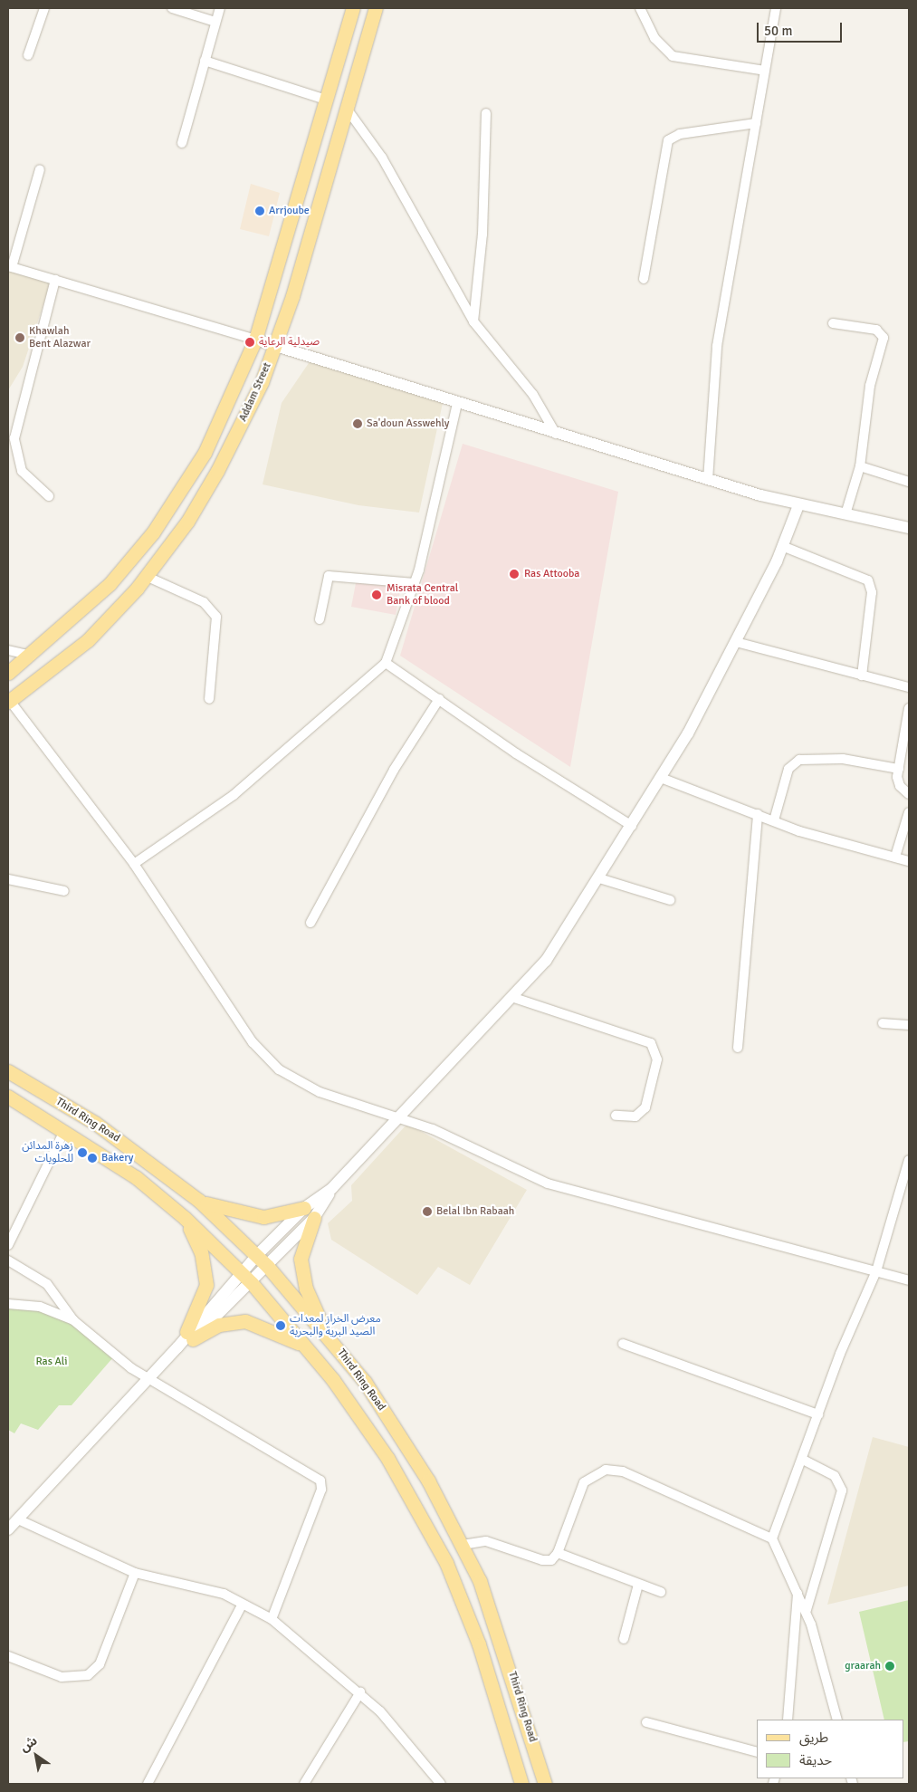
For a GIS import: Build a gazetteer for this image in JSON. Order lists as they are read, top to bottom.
{
  "streets": {
    "main road": ["Addam Street", "Third Ring Road"]
  },
  "parks": ["Ras Ali"],
  "places": [
    "Arrjoube",
    "Khawlah Bent Alazwar",
    "صيدلية الرعاية",
    "Sa'doun Asswehly",
    "Ras Attooba",
    "Misrata Central Bank of blood",
    "زهرة المدائن للحلويات",
    "Bakery",
    "Belal Ibn Rabaah",
    "معرض الخراز لمعدات الصيد البرية والبحرية",
    "graarah"
  ],
  "legend": ["طريق", "حديقة"],
  "scale_bar": "50 m",
  "north": "top left"
}
